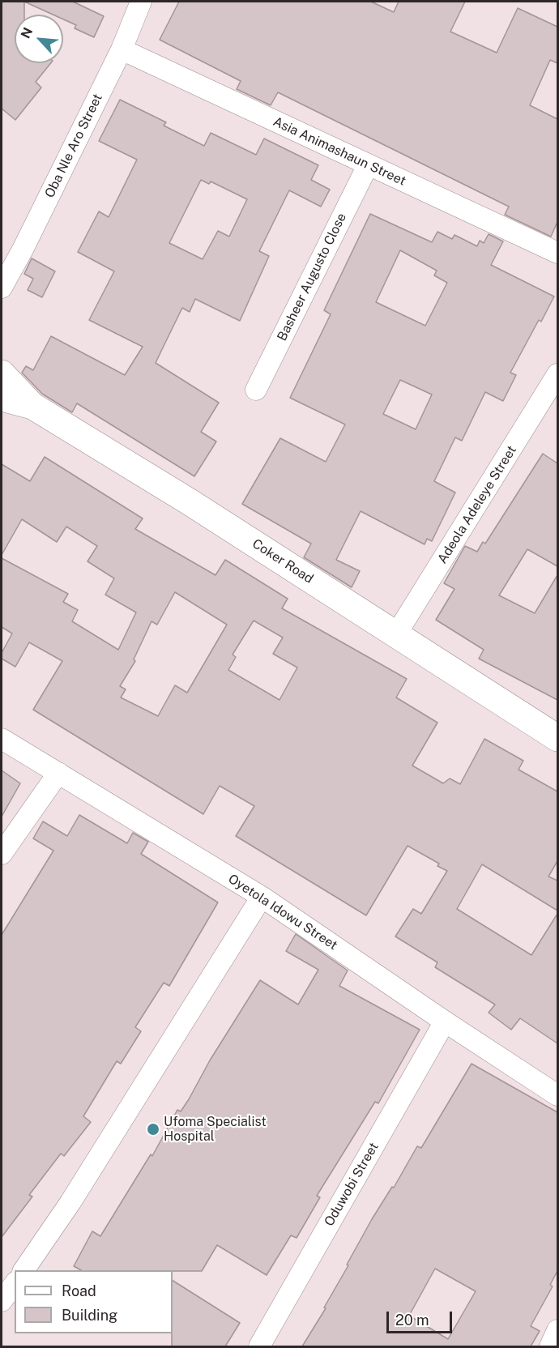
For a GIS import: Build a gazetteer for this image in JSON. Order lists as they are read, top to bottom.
{
  "streets": {
    "main road": ["Coker Road"],
    "street": [
      "Oba Nle Aro Street",
      "Asia Animashaun Street",
      "Basheer Augusto Close",
      "Adeola Adeleye Street",
      "Oyetola Idowu Street",
      "Oduwobi Street"
    ]
  },
  "crossings": [
    ["Oba Nle Aro Street", "Asia Animashaun Street"],
    ["Asia Animashaun Street", "Basheer Augusto Close"],
    ["Adeola Adeleye Street", "Coker Road"],
    ["Oyetola Idowu Street", "Oduwobi Street"]
  ],
  "places": ["Ufoma Specialist Hospital"],
  "legend": ["Road", "Building"],
  "scale_bar": "20 m",
  "north": "top left"
}
